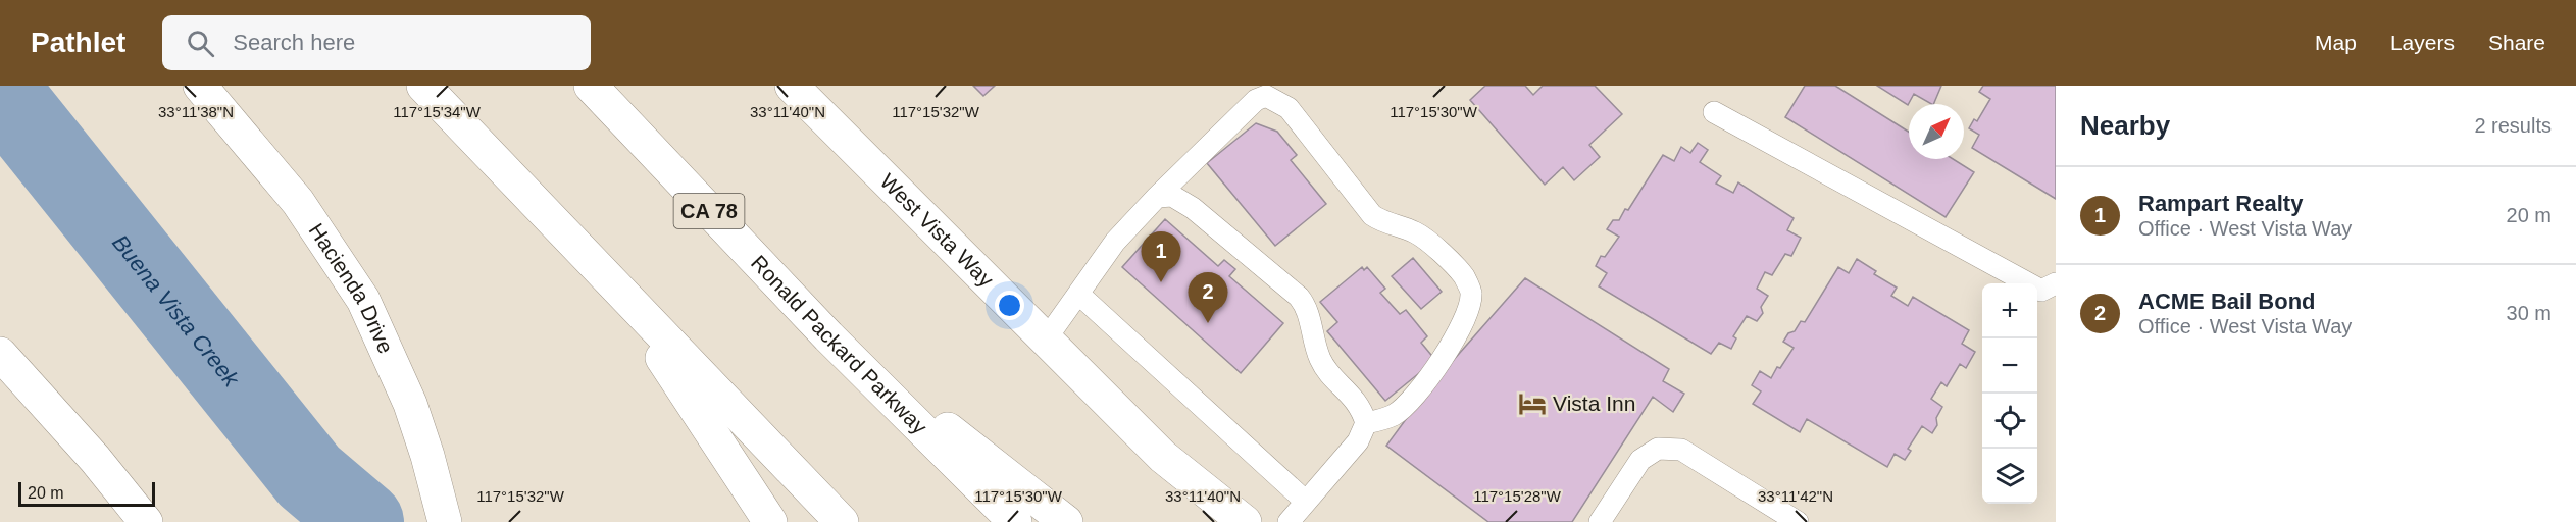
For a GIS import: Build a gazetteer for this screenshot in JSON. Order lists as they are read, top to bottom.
{
  "streets": {
    "main road": [
      "CA 78",
      "West Vista Way",
      "Hacienda Drive",
      "Ronald Packard Parkway"
    ]
  },
  "water": ["Buena Vista Creek"],
  "places": {
    "hotel": ["Vista Inn"]
  },
  "scale_bar": "20 m",
  "north": "top right",
  "page": {
    "header": "Pathlet",
    "search": "Search here",
    "nav": ["Map", "Layers", "Share"],
    "heading": ["Nearby", "2 results"],
    "list": [
      {
        "mark": "1",
        "name": "Rampart Realty",
        "note": "Office · West Vista Way",
        "value": "20 m"
      },
      {
        "mark": "2",
        "name": "ACME Bail Bond",
        "note": "Office · West Vista Way",
        "value": "30 m"
      }
    ],
    "pins": ["1", "2"],
    "map_buttons": ["+", "−"],
    "scale": "20 m"
  },
  "coordinates": [
    "33°11'38\"N",
    "117°15'34\"W",
    "33°11'40\"N",
    "117°15'32\"W",
    "117°15'30\"W",
    "117°15'28\"W",
    "33°11'42\"N"
  ]
}
